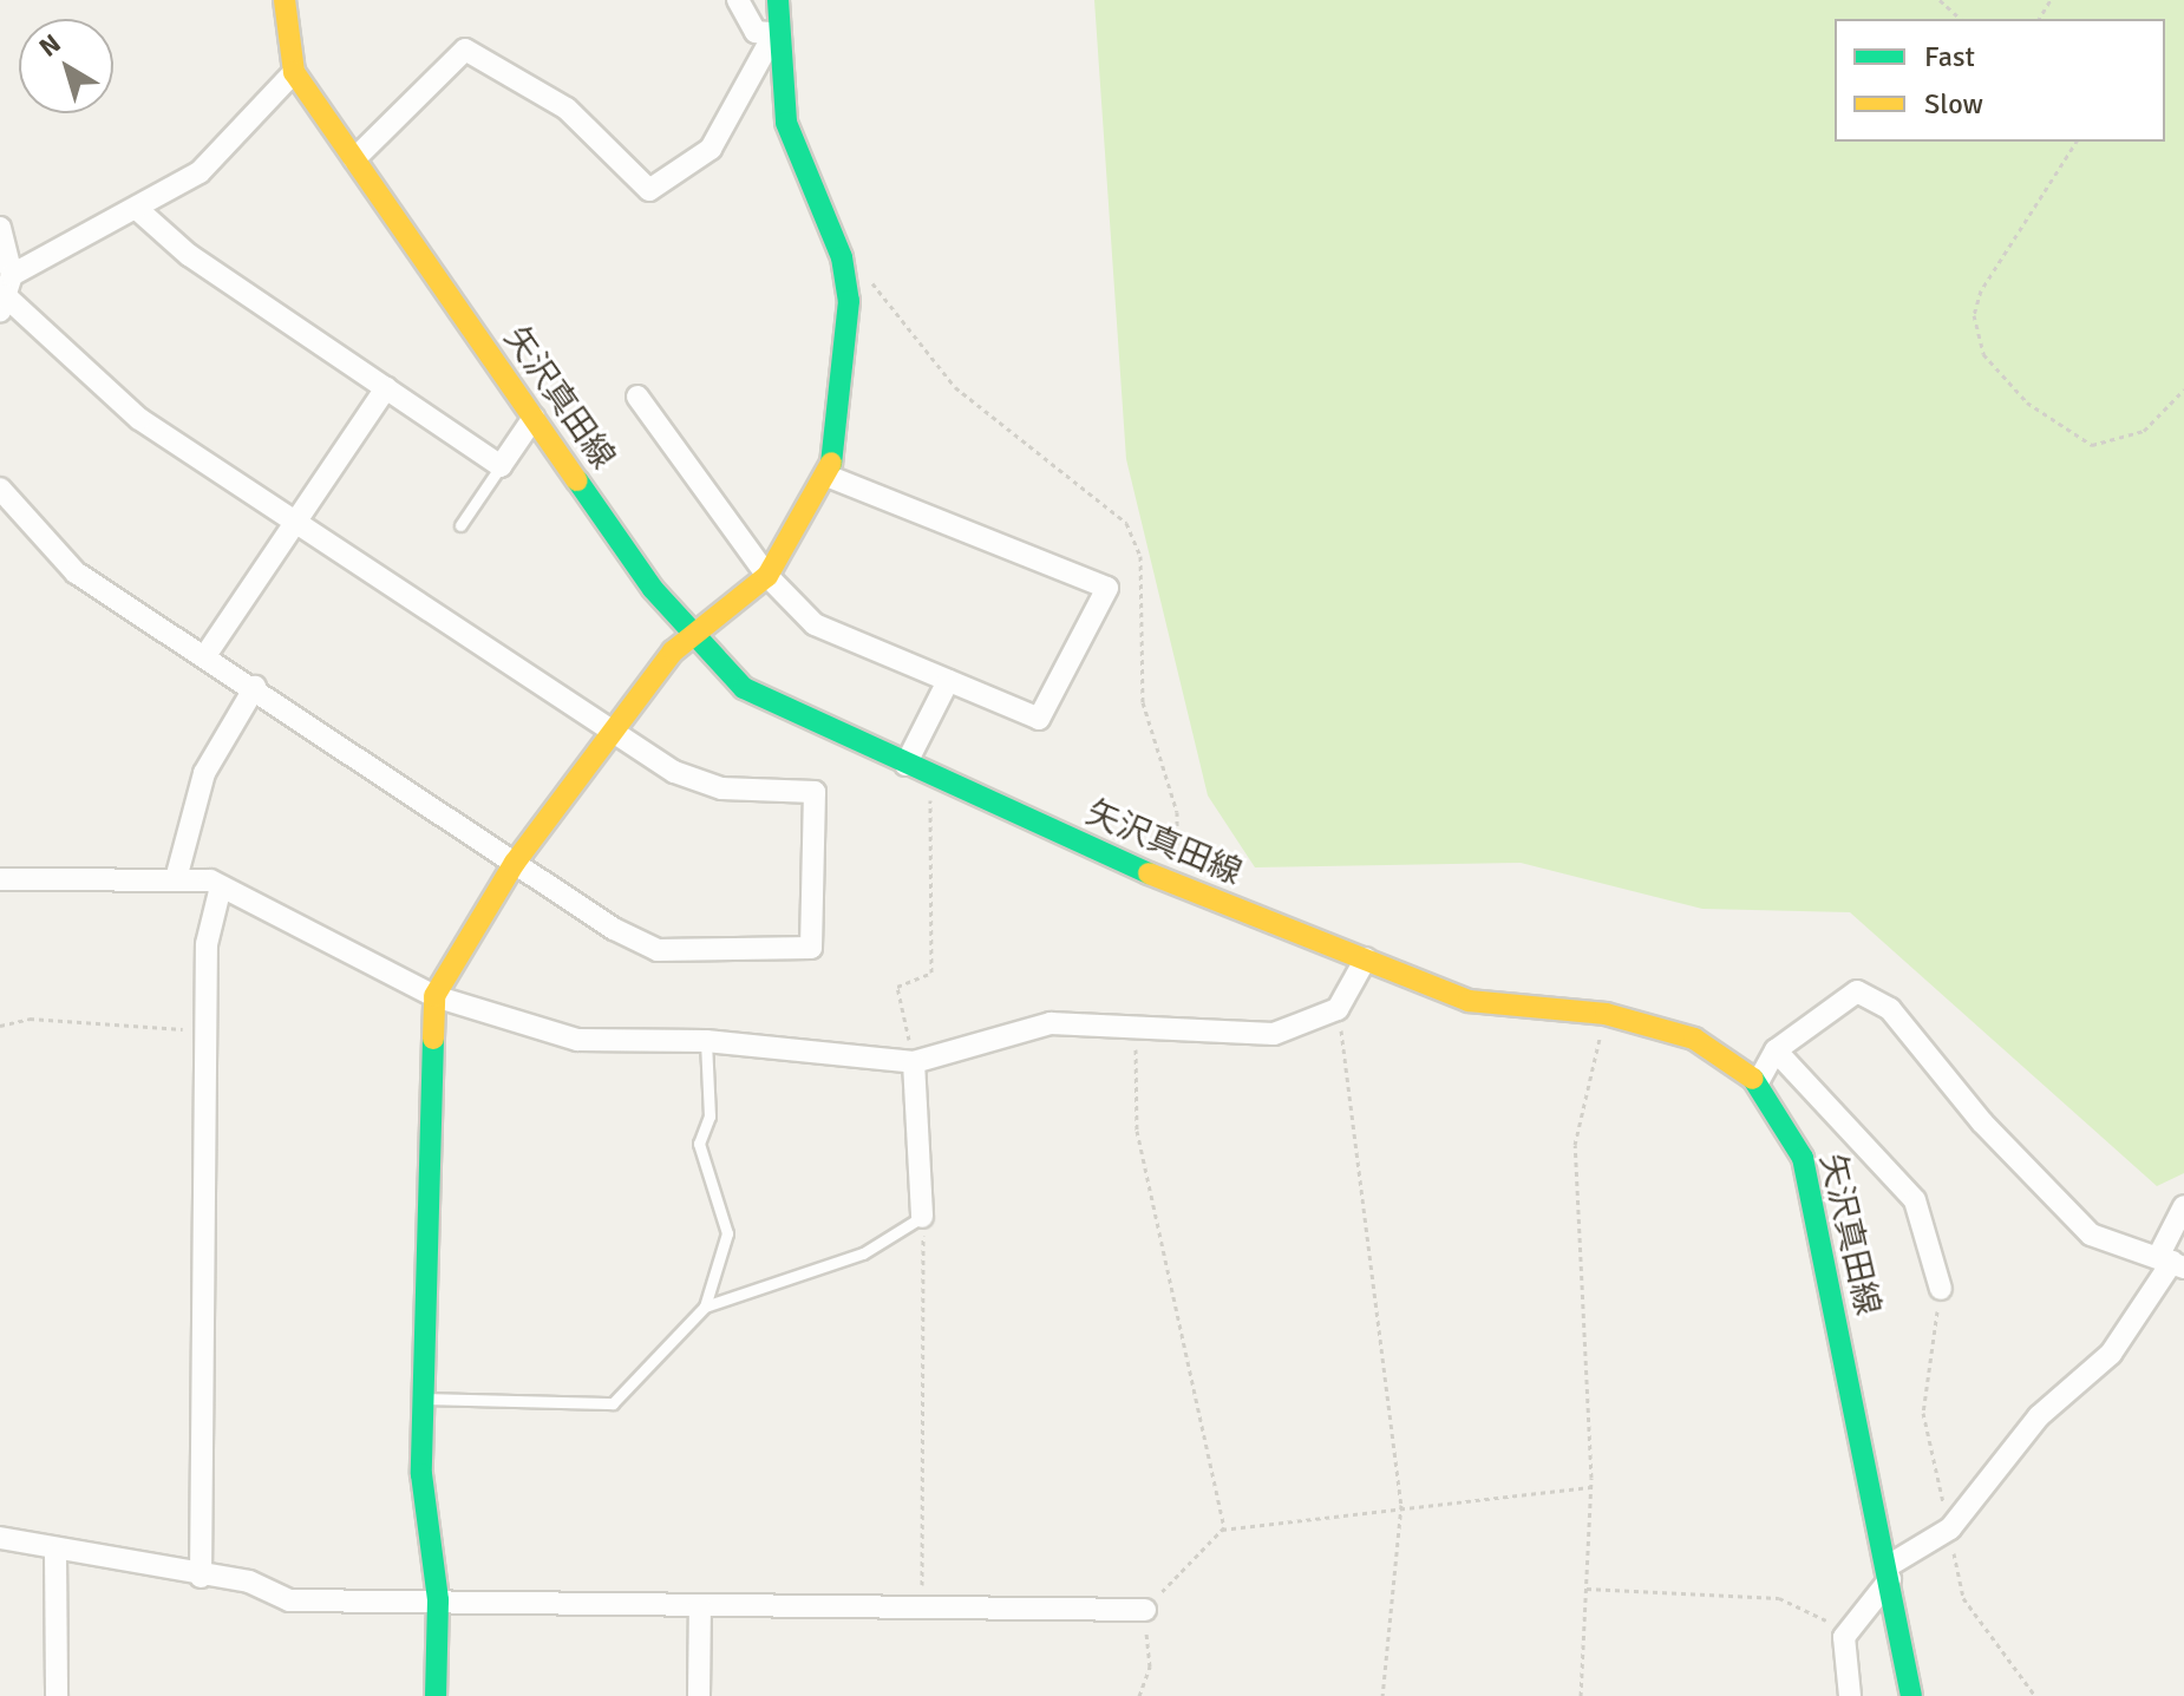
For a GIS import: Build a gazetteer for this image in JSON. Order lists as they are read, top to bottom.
{
  "streets": {
    "main road": ["矢沢真田線"]
  },
  "legend": ["Fast", "Slow"],
  "north": "top left"
}
